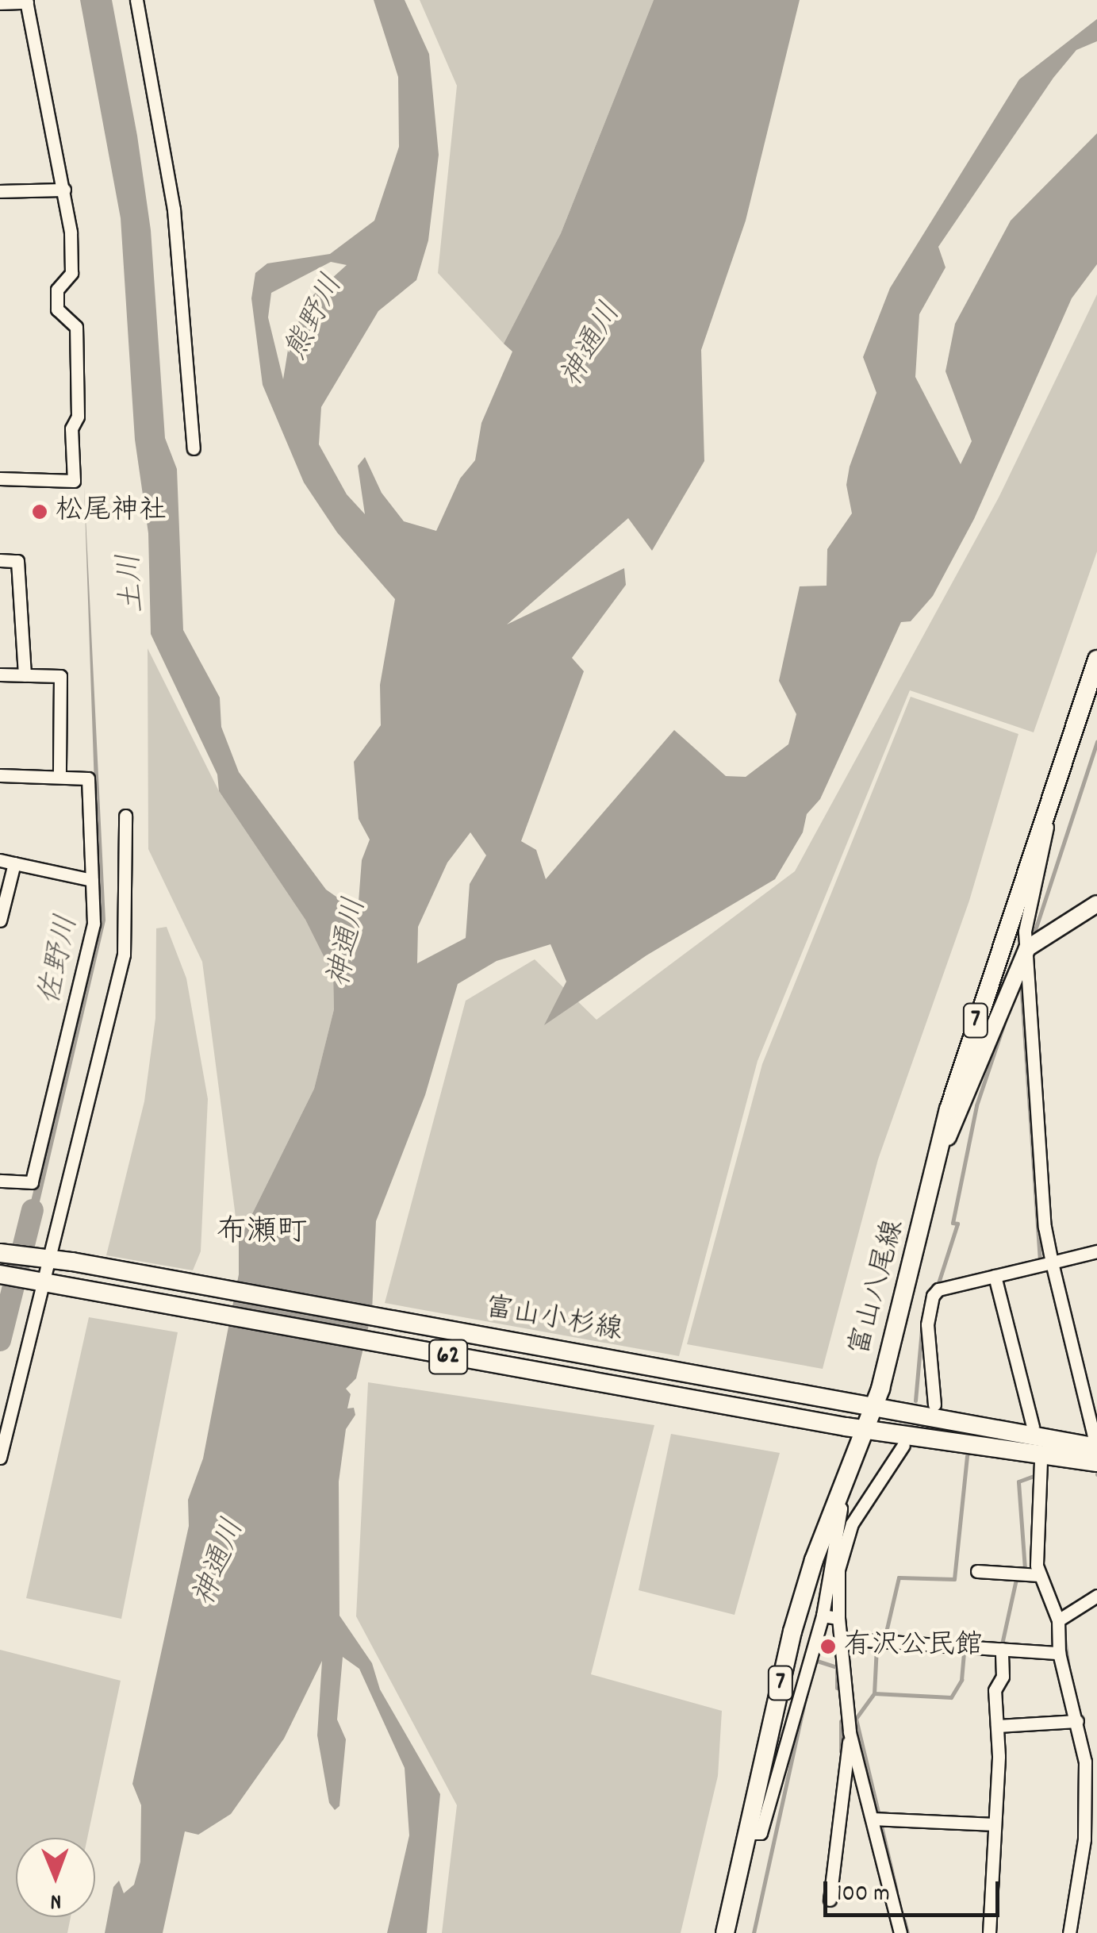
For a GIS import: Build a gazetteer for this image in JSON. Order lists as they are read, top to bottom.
{
  "streets": {
    "main road": [
      "7",
      "富山八尾線",
      "富山小杉線",
      "62"
    ]
  },
  "crossings": [
    ["富山八尾線", "富山小杉線"]
  ],
  "districts": ["布瀬町"],
  "water": [
    "熊野川",
    "神通川",
    "土川",
    "佐野川"
  ],
  "places": ["松尾神社", "有沢公民館"],
  "scale_bar": "100 m",
  "north": "bottom"
}
